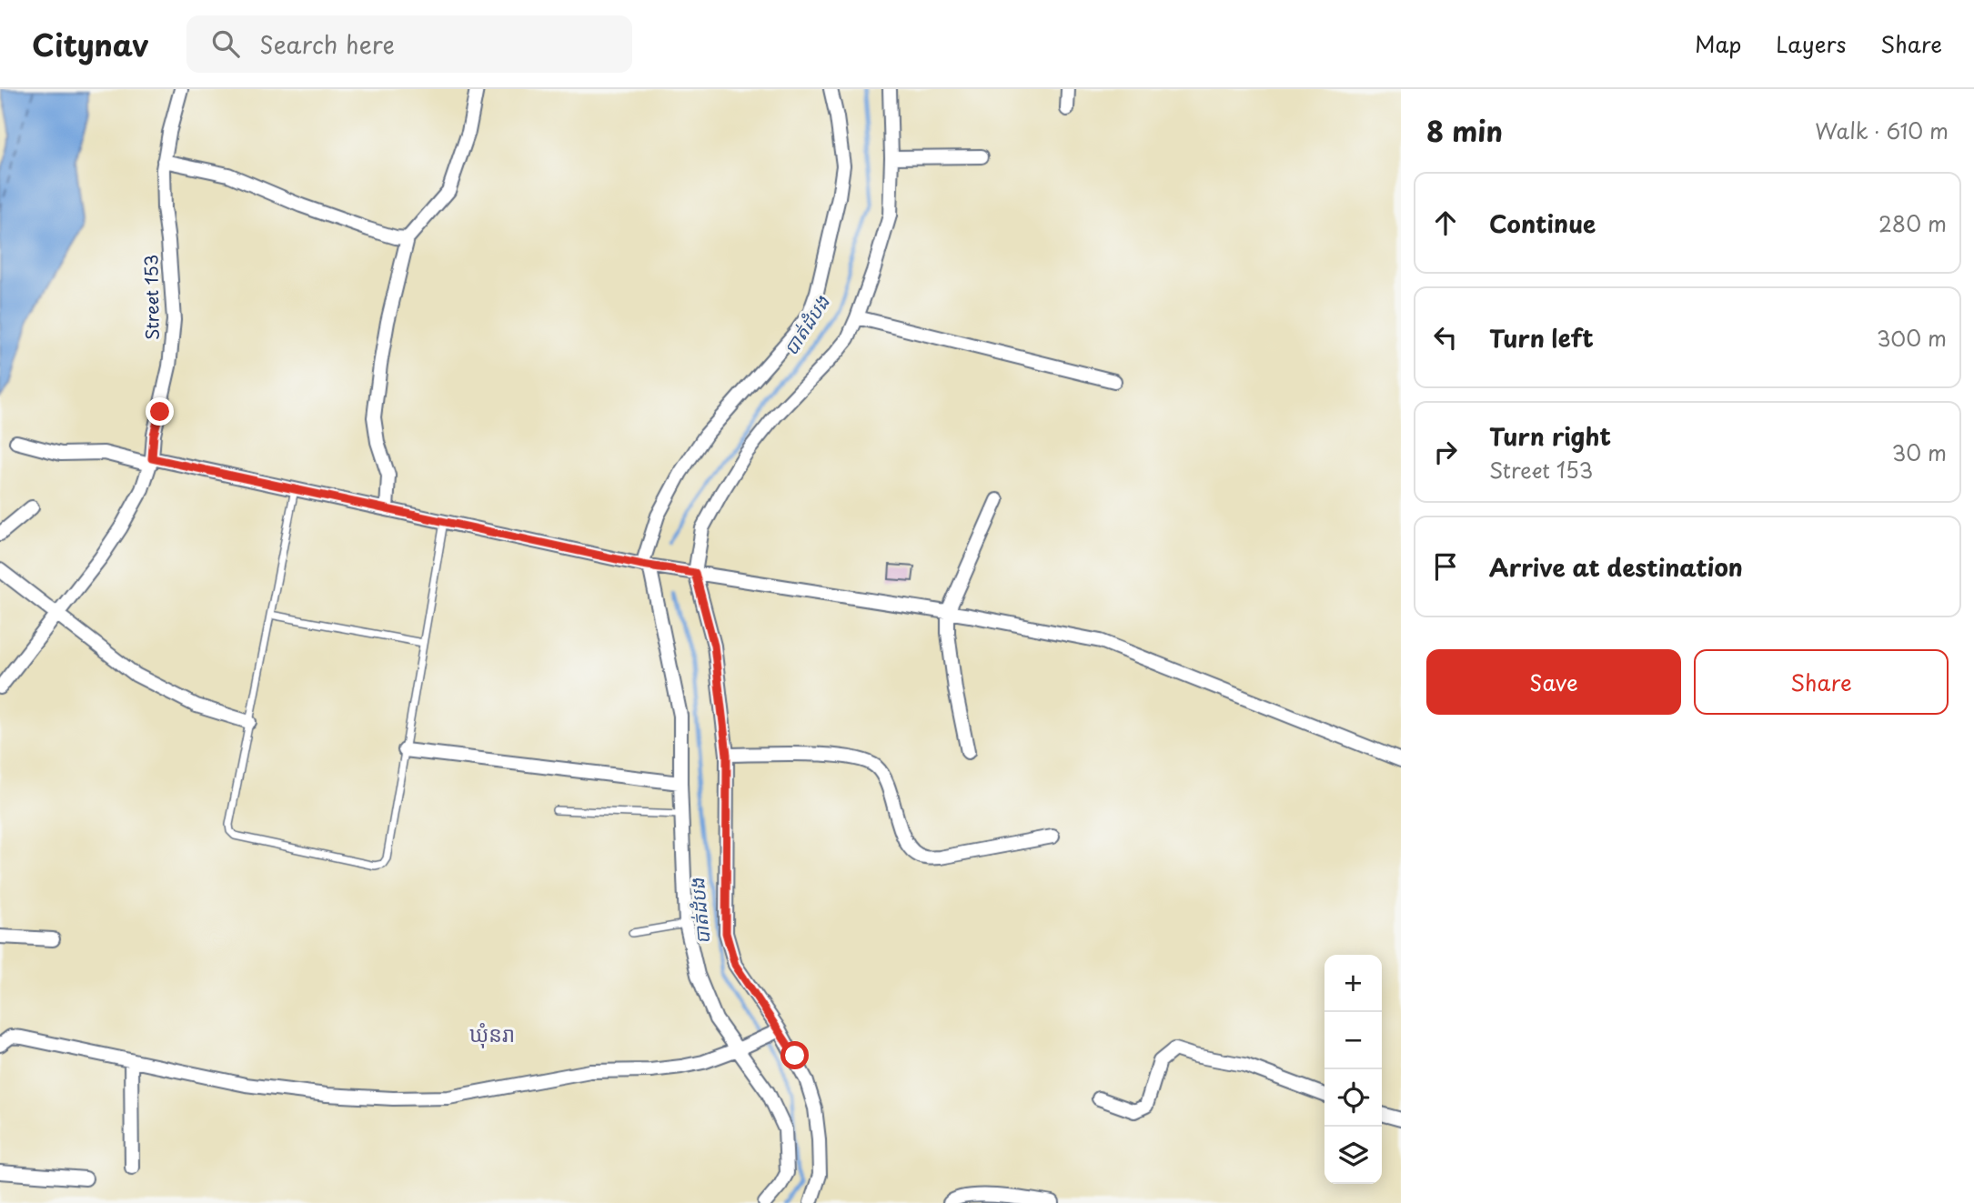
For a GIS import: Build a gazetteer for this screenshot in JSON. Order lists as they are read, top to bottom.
{
  "streets": {
    "street": ["Street 153"]
  },
  "districts": ["ឃុំនរា"],
  "water": ["បាត់ដំបង"],
  "page": {
    "header": "Citynav",
    "search": "Search here",
    "nav": ["Map", "Layers", "Share"],
    "heading": ["8 min", "Walk · 610 m"],
    "list": [
      ["Continue", "280 m"],
      ["Turn left", "300 m"],
      ["Turn right", "Street 153", "30 m"],
      "Arrive at destination"
    ],
    "buttons": ["Save", "Share"],
    "map_buttons": ["+", "−"]
  }
}
